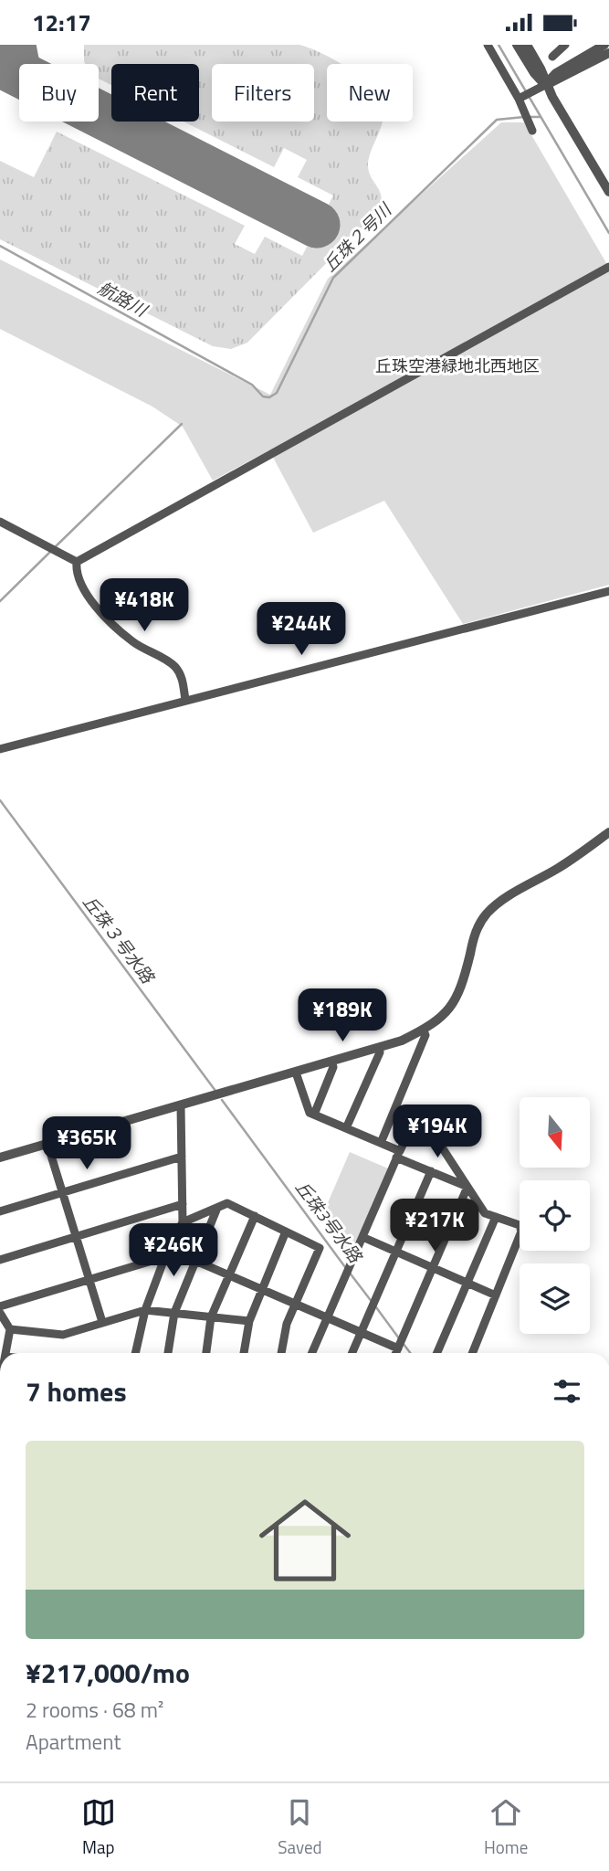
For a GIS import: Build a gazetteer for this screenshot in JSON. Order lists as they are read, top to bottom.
{
  "water": [
    "丘珠２号川",
    "航路川",
    "丘珠３号水路",
    "丘珠3号水路"
  ],
  "parks": ["丘珠空港緑地北西地区"],
  "north": "bottom",
  "page": {
    "status": "12:17",
    "chip": [
      "Buy",
      "Rent",
      "Filters",
      "New"
    ],
    "price": [
      "¥418K",
      "¥244K",
      "¥189K",
      "¥194K",
      "¥365K",
      "¥217K",
      "¥246K"
    ],
    "heading": "7 homes",
    "list": [
      {
        "name": "¥217,000/mo",
        "note": "2 rooms · 68 m² · Apartment"
      }
    ],
    "tabs": ["Map", "Saved", "Home"]
  }
}
